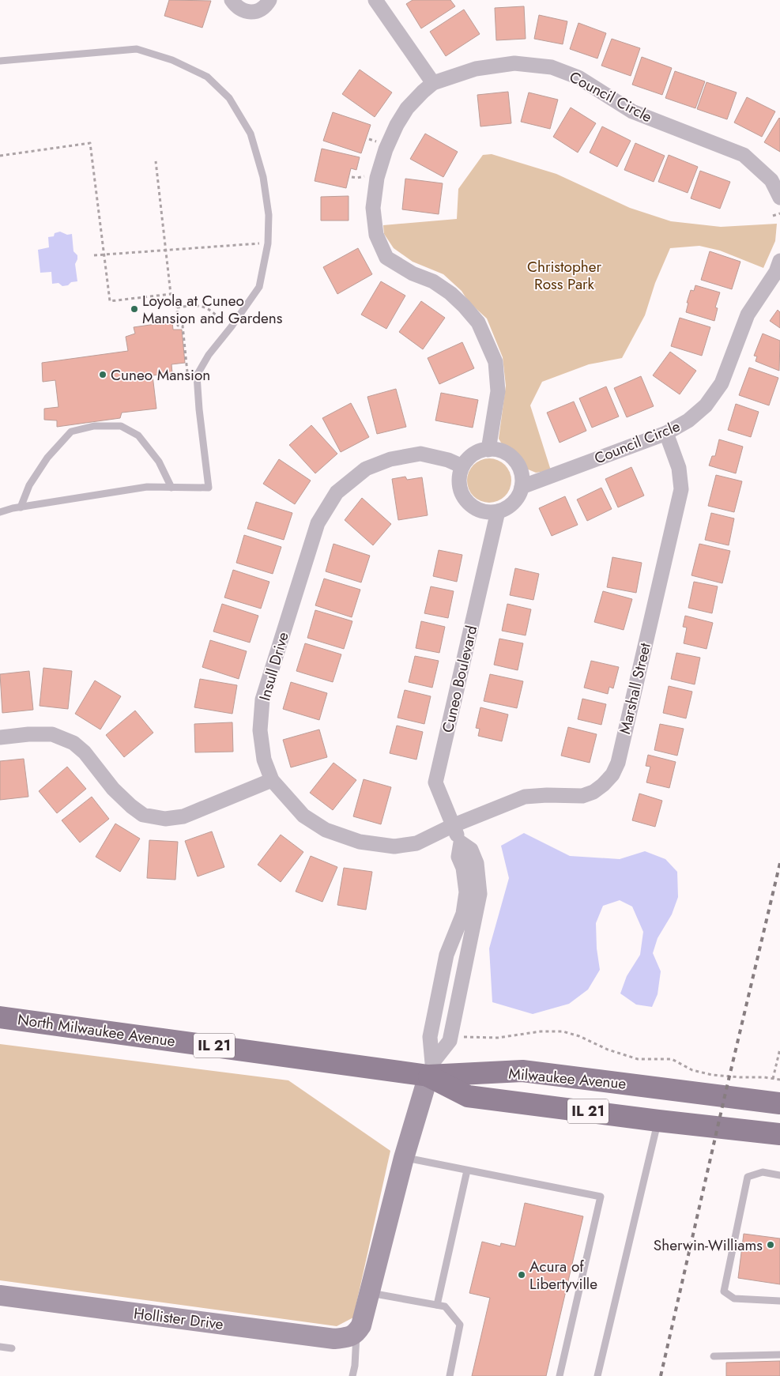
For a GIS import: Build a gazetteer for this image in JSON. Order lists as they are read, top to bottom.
{
  "streets": {
    "main road": ["North Milwaukee Avenue", "IL 21", "Milwaukee Avenue"],
    "street": [
      "Council Circle",
      "Insull Drive",
      "Cuneo Boulevard",
      "Marshall Street",
      "Hollister Drive"
    ]
  },
  "crossings": [
    ["Council Circle", "Insull Drive"],
    ["Council Circle", "Cuneo Boulevard"],
    ["Council Circle", "Marshall Street"],
    ["Insull Drive", "Cuneo Boulevard"],
    ["Insull Drive", "Marshall Street"],
    ["Cuneo Boulevard", "Marshall Street"],
    ["Cuneo Boulevard", "North Milwaukee Avenue"],
    ["Cuneo Boulevard", "Milwaukee Avenue"],
    ["North Milwaukee Avenue", "Milwaukee Avenue"]
  ],
  "parks": ["Christopher Ross Park"],
  "places": [
    "Loyola at Cuneo Mansion and Gardens",
    "Cuneo Mansion",
    "Sherwin-Williams",
    "Acura of Libertyville"
  ]
}
